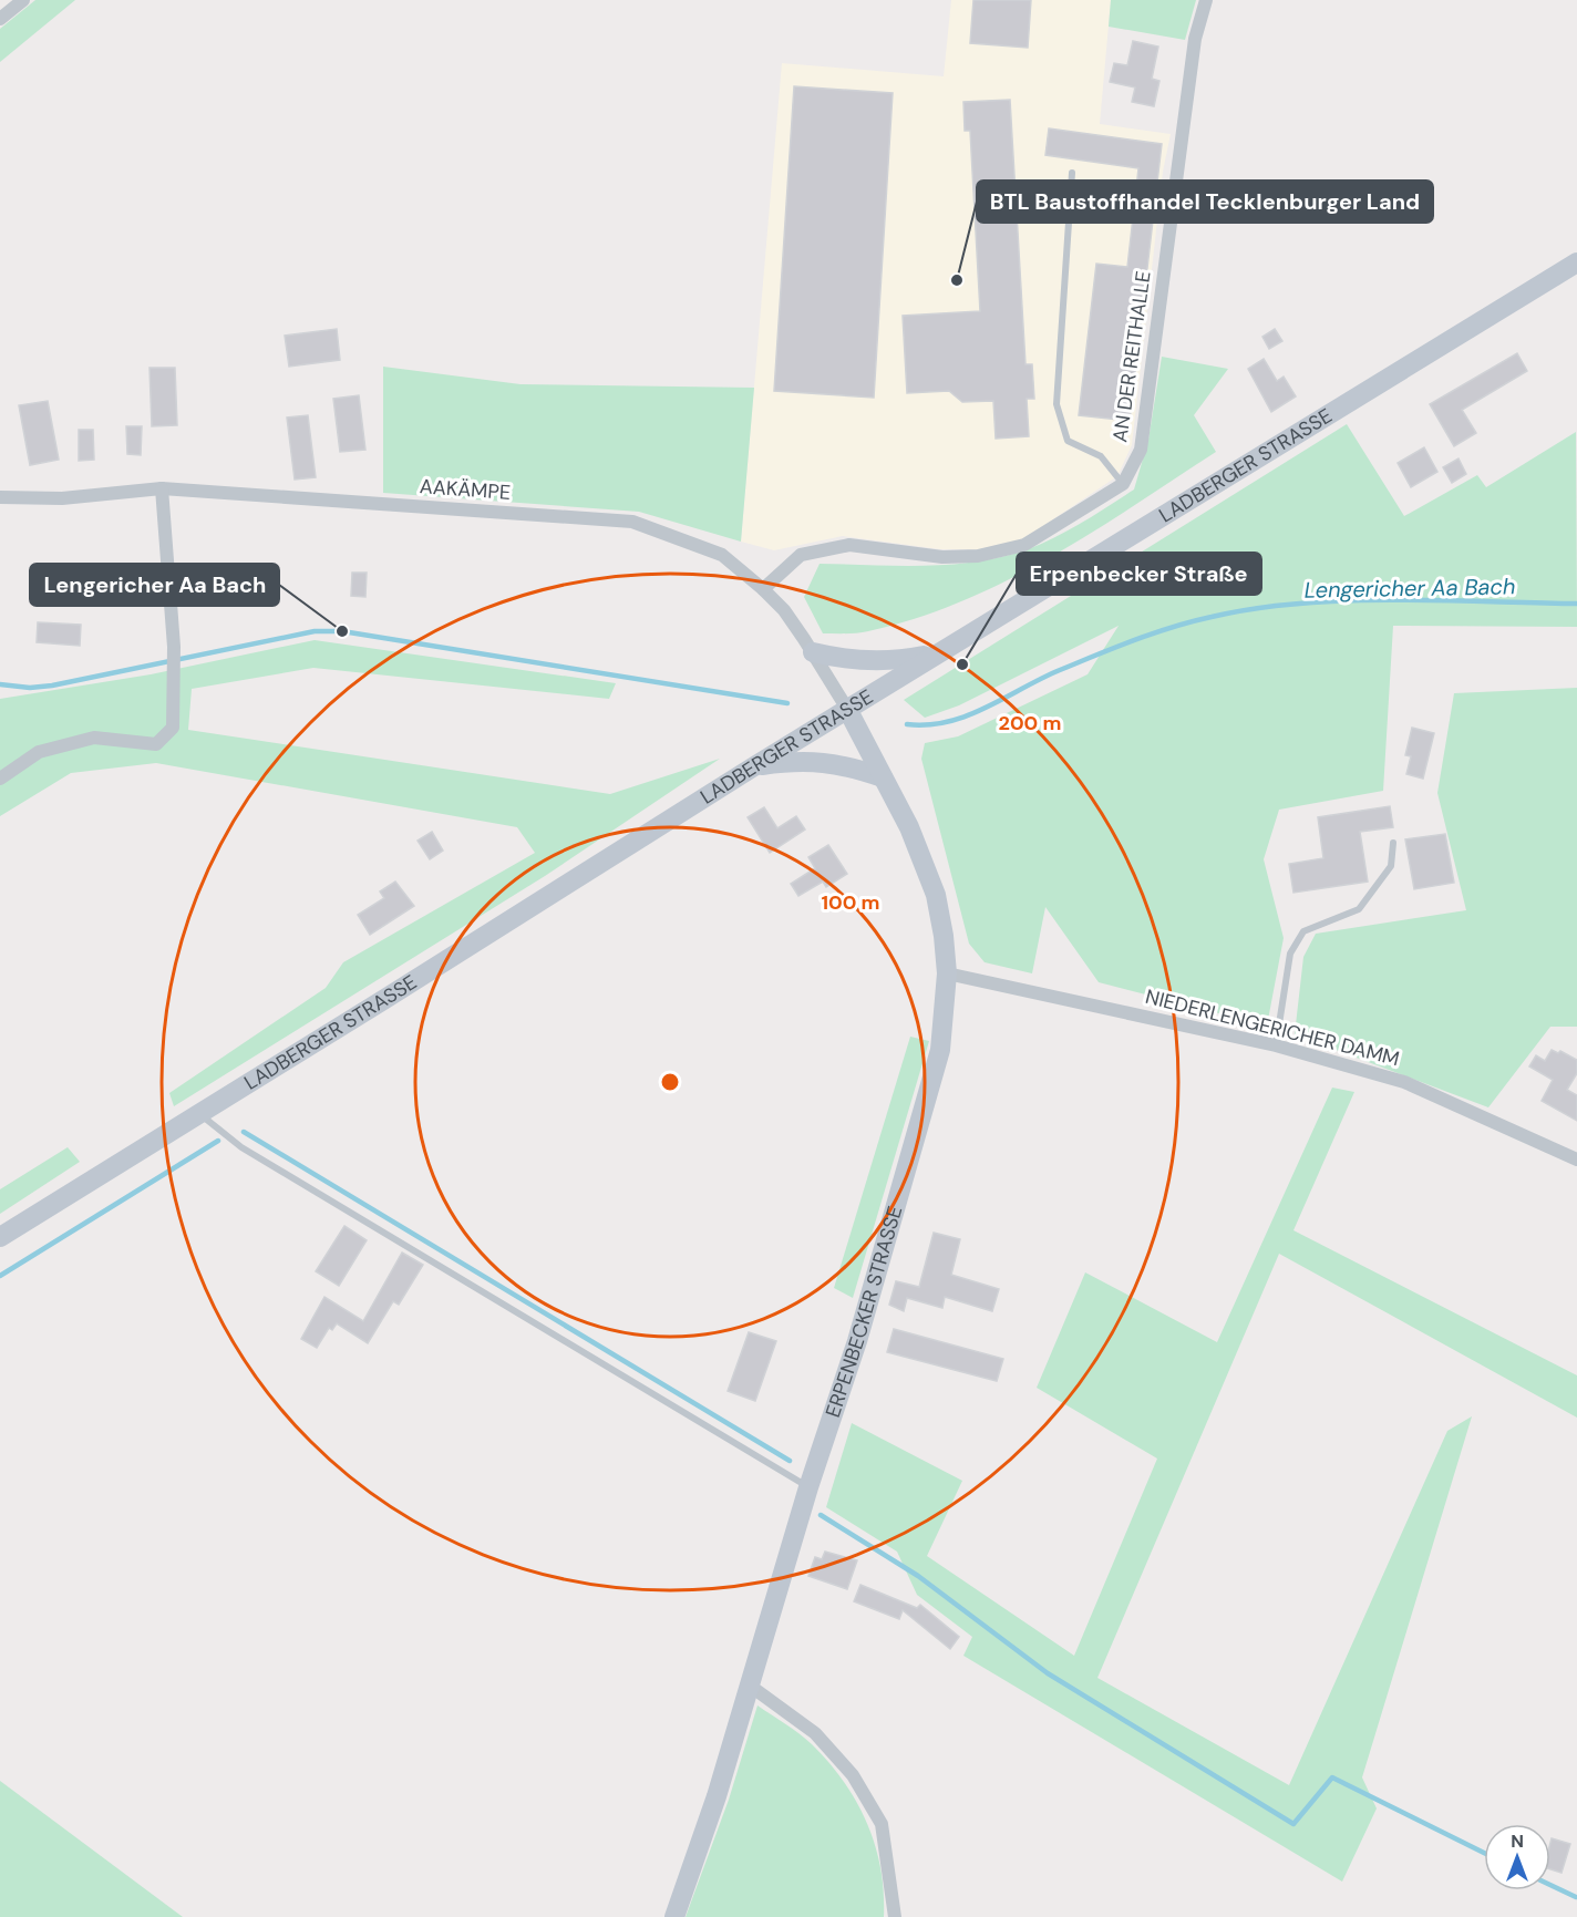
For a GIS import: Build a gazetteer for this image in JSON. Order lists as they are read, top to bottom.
{
  "streets": {
    "main road": ["LADBERGER STRASSE", "ERPENBECKER STRASSE"],
    "street": ["AN DER REITHALLE", "AAKÄMPE", "NIEDERLENGERICHER DAMM"]
  },
  "crossings": [
    ["LADBERGER STRASSE", "AAKÄMPE"],
    ["LADBERGER STRASSE", "ERPENBECKER STRASSE"],
    ["AAKÄMPE", "ERPENBECKER STRASSE"],
    ["NIEDERLENGERICHER DAMM", "ERPENBECKER STRASSE"]
  ],
  "water": ["Lengericher Aa Bach"],
  "places": ["BTL Baustoffhandel Tecklenburger Land", "Lengericher Aa Bach", "Erpenbecker Straße"],
  "north": "top",
  "rings": ["200 m", "100 m"]
}
